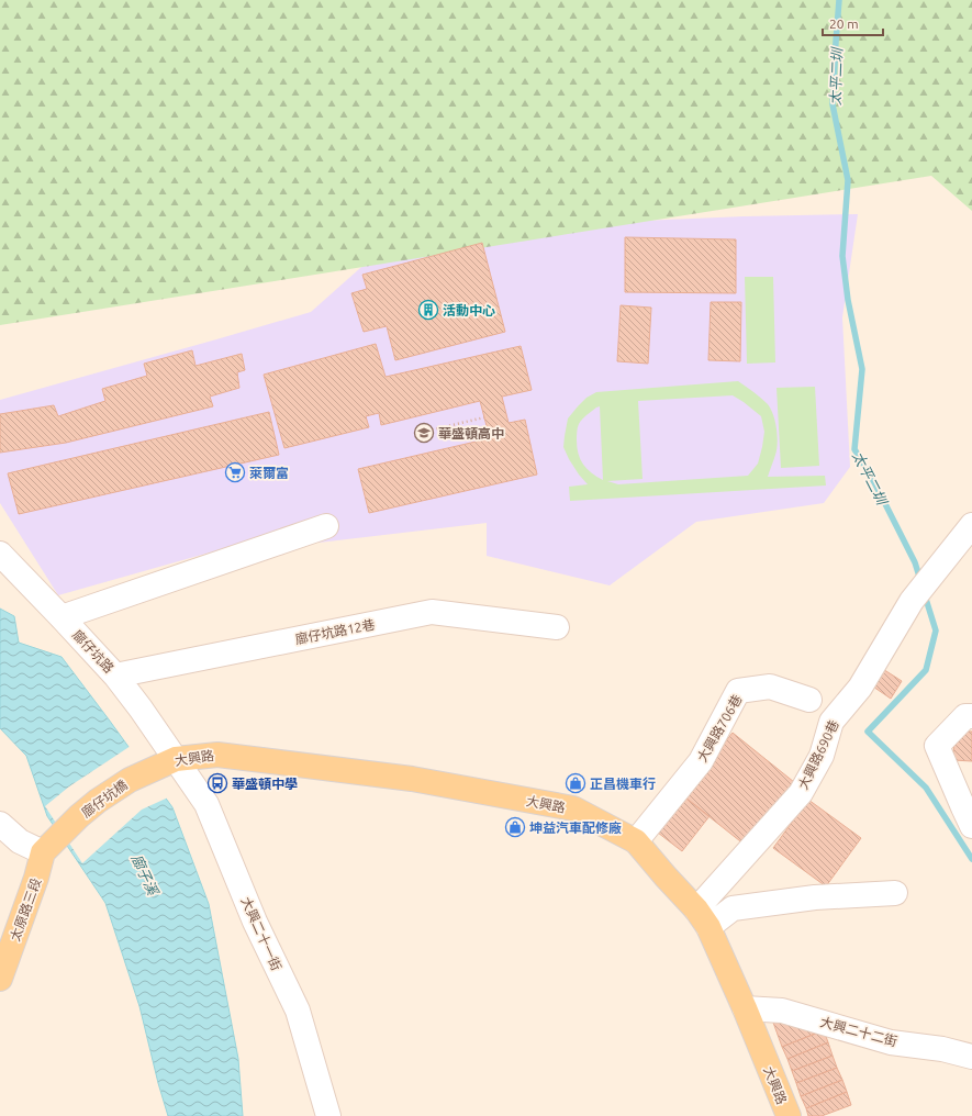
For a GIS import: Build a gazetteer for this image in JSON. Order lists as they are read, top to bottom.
{
  "streets": {
    "main road": ["大興路", "廍仔坑橋", "太原路三段"],
    "street": [
      "廍仔坑路12巷",
      "廍仔坑路",
      "大興路706巷",
      "大興路690巷",
      "大興二十一街",
      "大興二十二街"
    ]
  },
  "crossings": [
    ["廍仔坑路12巷", "廍仔坑路"],
    ["廍仔坑路", "大興路"],
    ["廍仔坑路", "廍仔坑橋"],
    ["廍仔坑路", "大興二十一街"],
    ["大興路706巷", "大興路"],
    ["大興路690巷", "大興路"],
    ["大興路", "廍仔坑橋"],
    ["大興路", "大興二十一街"],
    ["大興路", "大興二十二街"],
    ["廍仔坑橋", "太原路三段"],
    ["廍仔坑橋", "大興二十一街"]
  ],
  "water": ["太平二圳", "廍子溪"],
  "places": {
    "building": ["活動中心"],
    "school or university": ["華盛頓高中"],
    "supermarket": ["萊爾富"],
    "bus stop": ["華盛頓中學"],
    "shop": ["正昌機車行", "坤益汽車配修廠"]
  },
  "scale_bar": "20 m"
}
